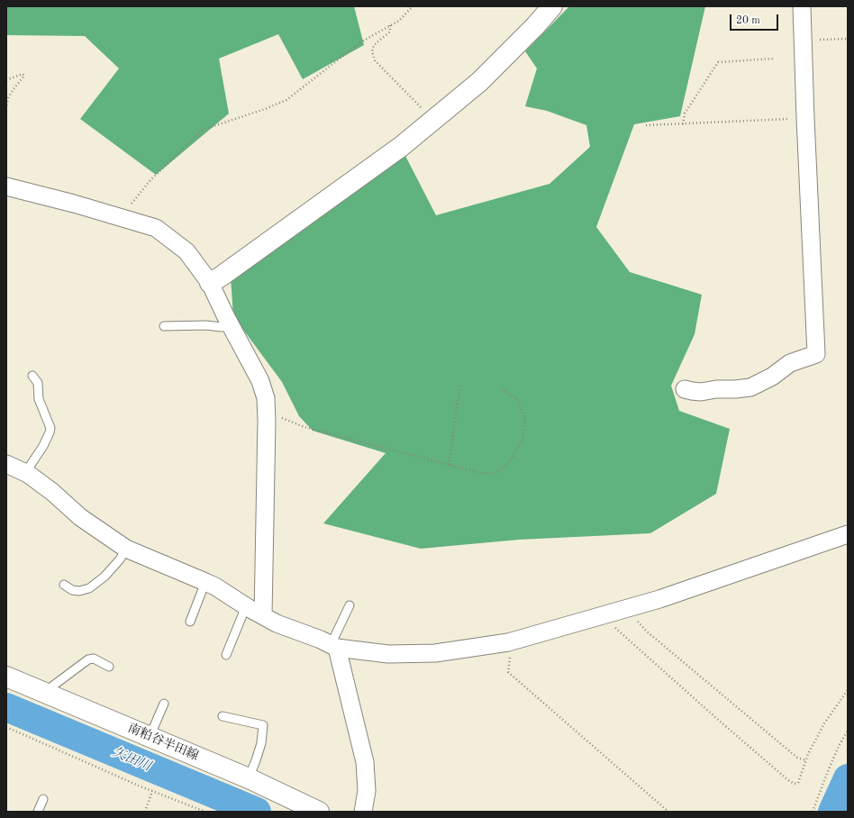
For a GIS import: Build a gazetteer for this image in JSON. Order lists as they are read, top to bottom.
{
  "streets": {
    "street": ["南粕谷半田線"]
  },
  "water": ["矢田川"],
  "scale_bar": "20 m"
}
